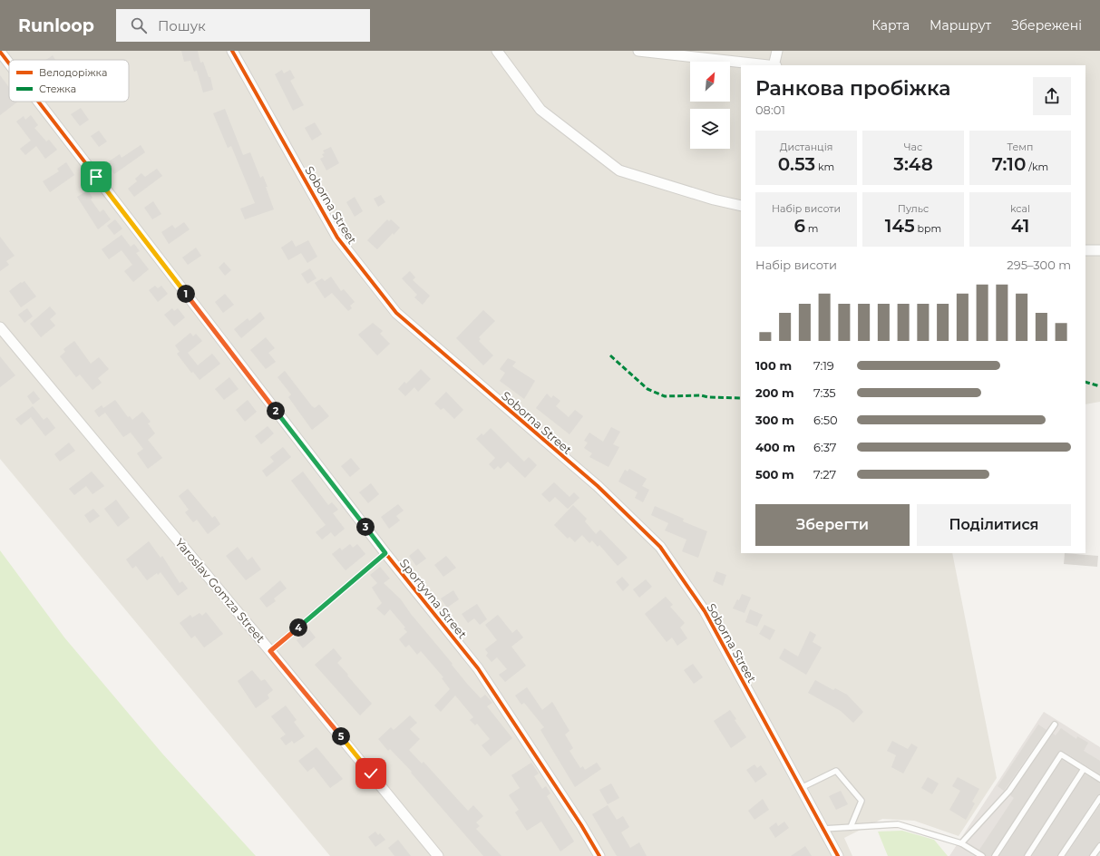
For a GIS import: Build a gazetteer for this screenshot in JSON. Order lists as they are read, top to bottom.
{
  "streets": {
    "street": ["Soborna Street", "Yaroslav Gomza Street", "Sportyvna Street"]
  },
  "legend": ["Велодоріжка", "Стежка"],
  "north": "top right",
  "page": {
    "header": "Runloop",
    "search": "Пошук",
    "nav": ["Карта", "Маршрут", "Збережені"],
    "heading": ["Ранкова пробіжка", "08:01"],
    "stats": [
      ["Дистанція", "0.53 km"],
      ["Час", "3:48"],
      ["Темп", "7:10 /km"],
      ["Набір висоти", "6 m"],
      ["Пульс", "145 bpm"],
      ["kcal", "41"]
    ],
    "chart": ["Набір висоти", "295–300 m"],
    "pins": [
      "1",
      "2",
      "3",
      "4",
      "5"
    ],
    "list": [
      {
        "name": "100 m",
        "note": "7:19"
      },
      {
        "name": "200 m",
        "note": "7:35"
      },
      {
        "name": "300 m",
        "note": "6:50"
      },
      {
        "name": "400 m",
        "note": "6:37"
      },
      {
        "name": "500 m",
        "note": "7:27"
      }
    ],
    "buttons": ["Зберегти", "Поділитися"]
  }
}
